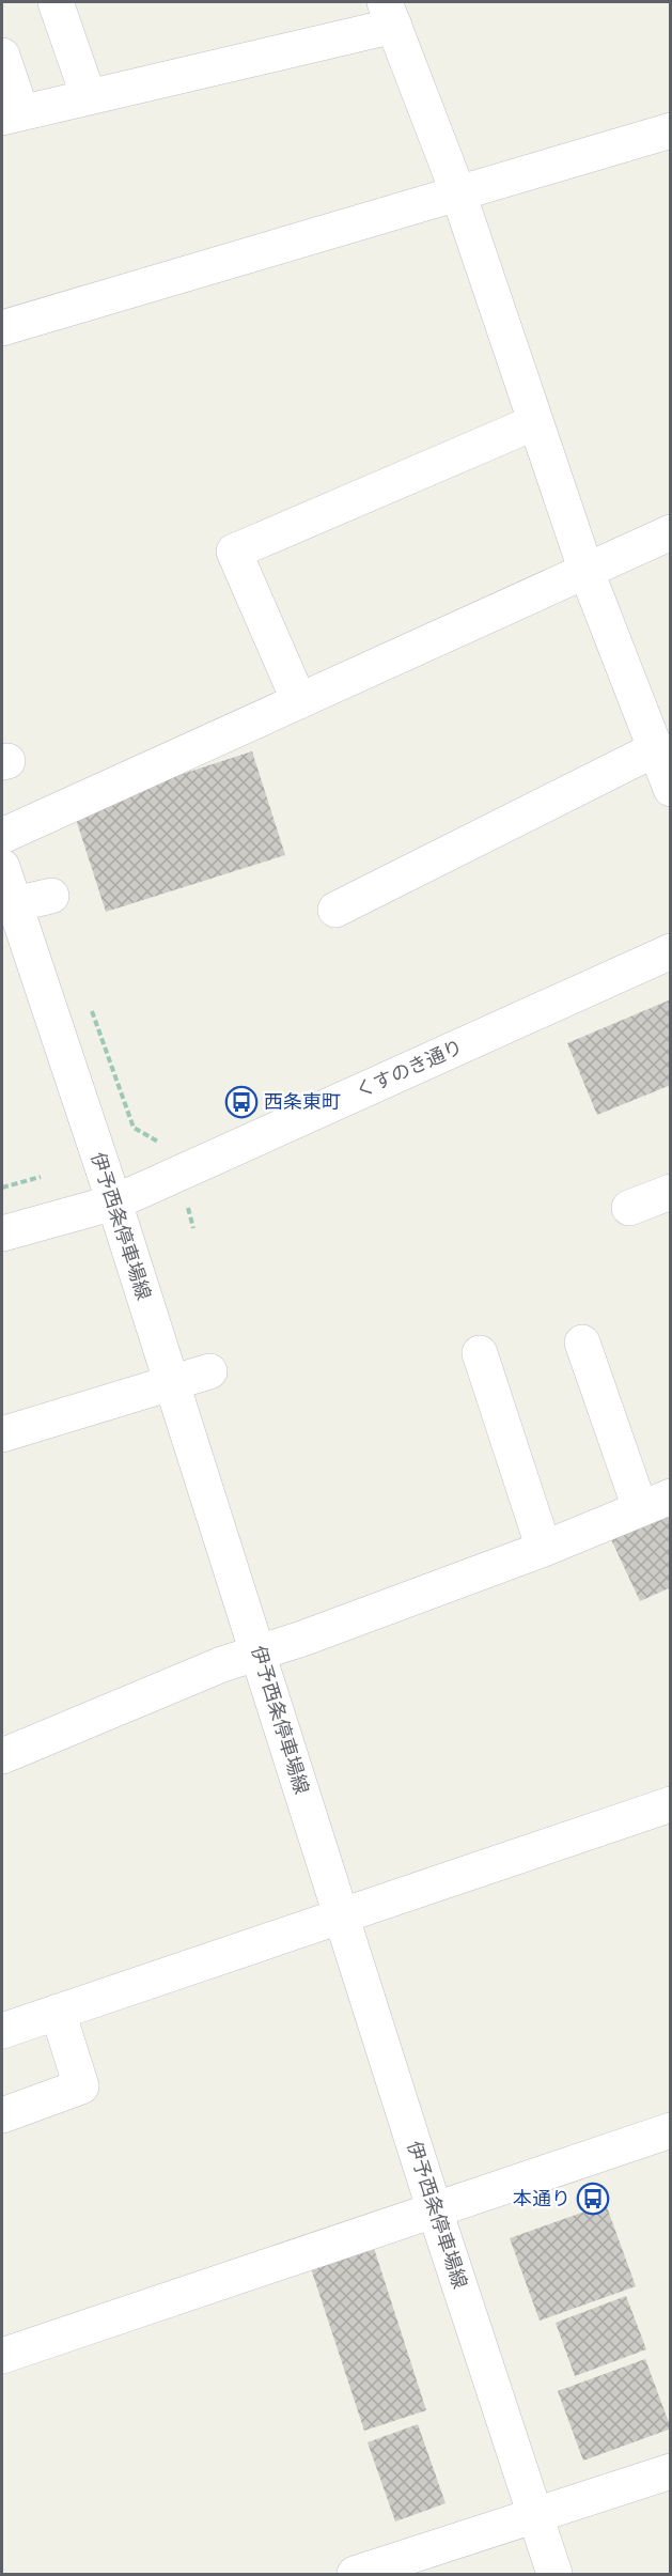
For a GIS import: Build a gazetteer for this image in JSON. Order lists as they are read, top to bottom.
{
  "streets": {
    "street": ["くすのき通り", "伊予西条停車場線"]
  },
  "crossings": [
    ["くすのき通り", "伊予西条停車場線"]
  ],
  "places": {
    "bus stop": ["西条東町", "本通り"]
  }
}
